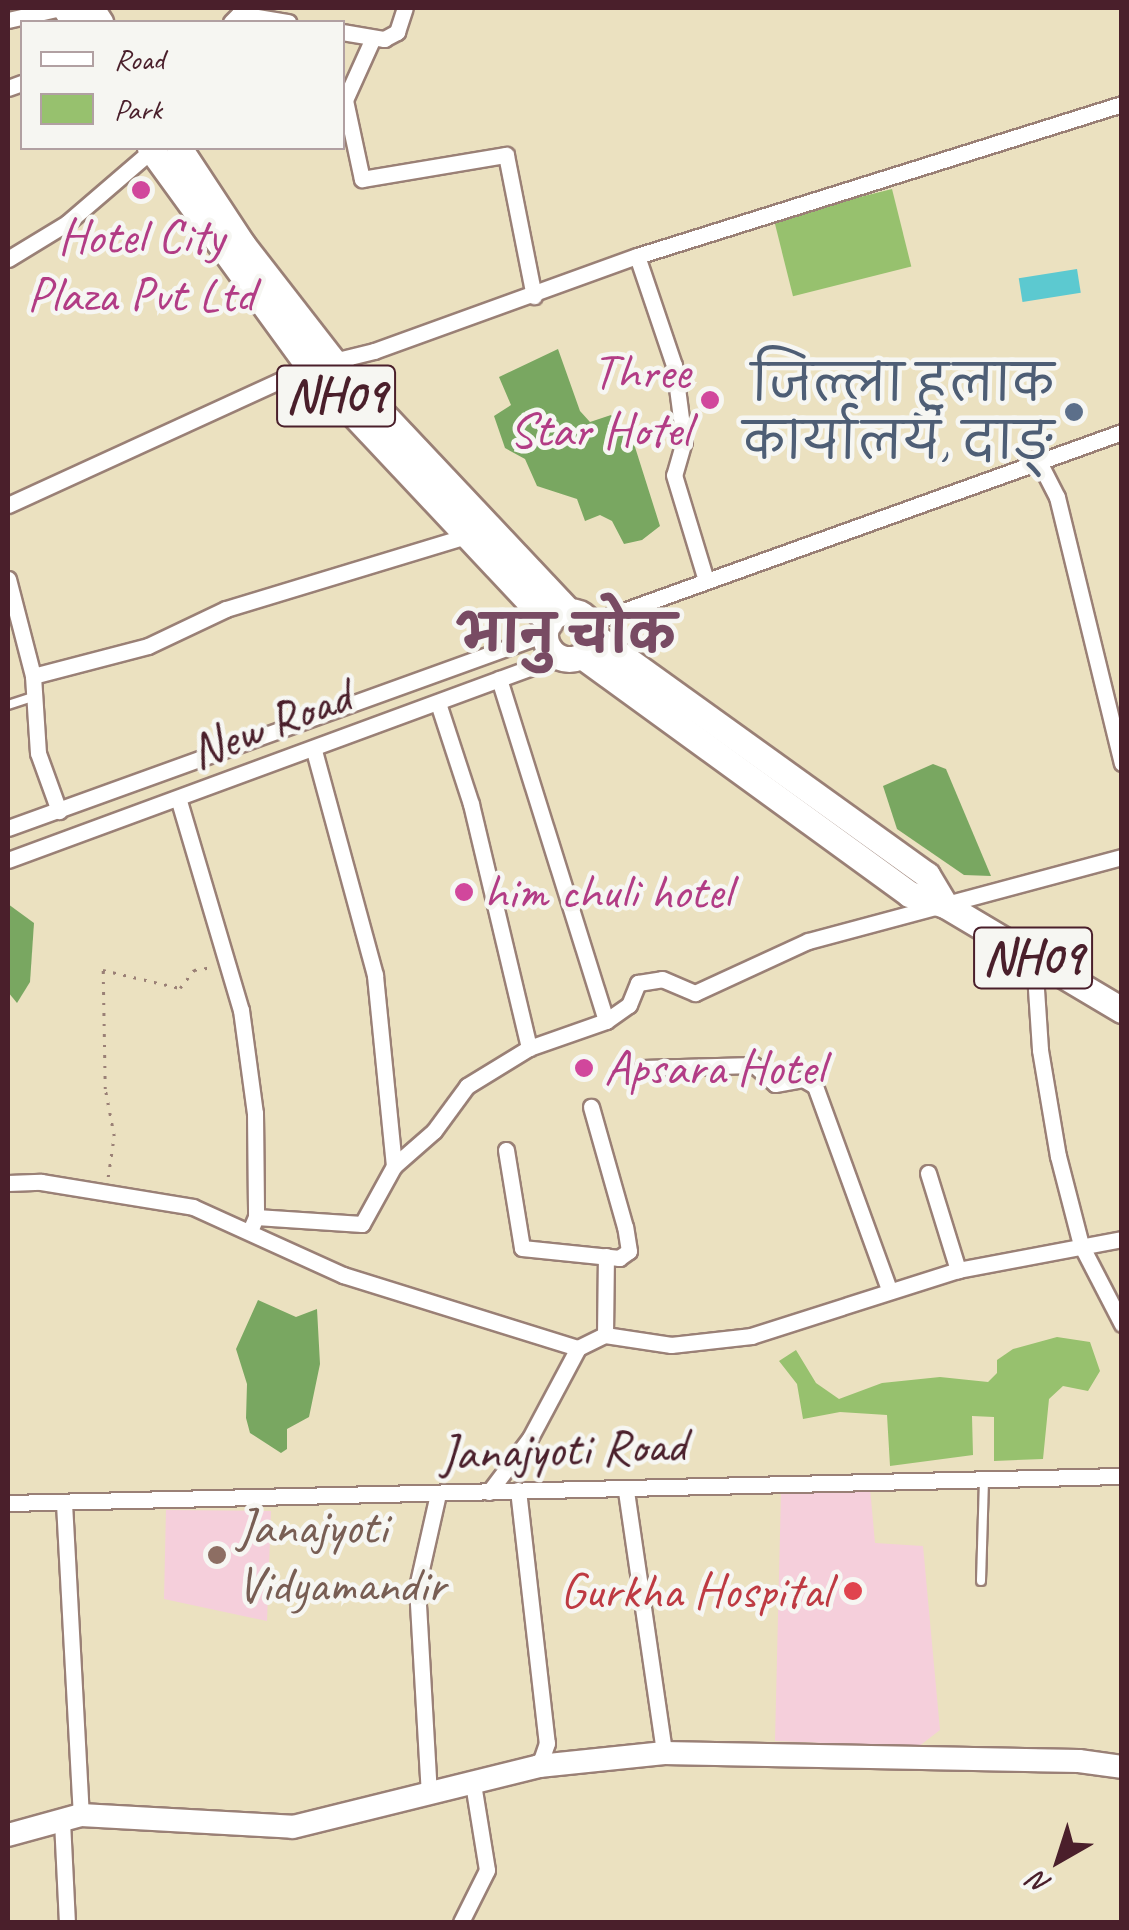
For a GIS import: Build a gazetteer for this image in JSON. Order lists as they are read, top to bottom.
{
  "streets": {
    "main road": ["NH09"],
    "street": ["New Road", "Janajyoti Road"]
  },
  "crossings": [
    ["NH09", "New Road"]
  ],
  "districts": ["भानु चोक"],
  "places": [
    "Hotel City Plaza Pvt Ltd",
    "Three Star Hotel",
    "जिल्ला हुलाक कार्यालय, दाङ्",
    "him chuli hotel",
    "Apsara Hotel",
    "Janajyoti Vidyamandir",
    "Gurkha Hospital"
  ],
  "legend": ["Road", "Park"],
  "north": "bottom left"
}
